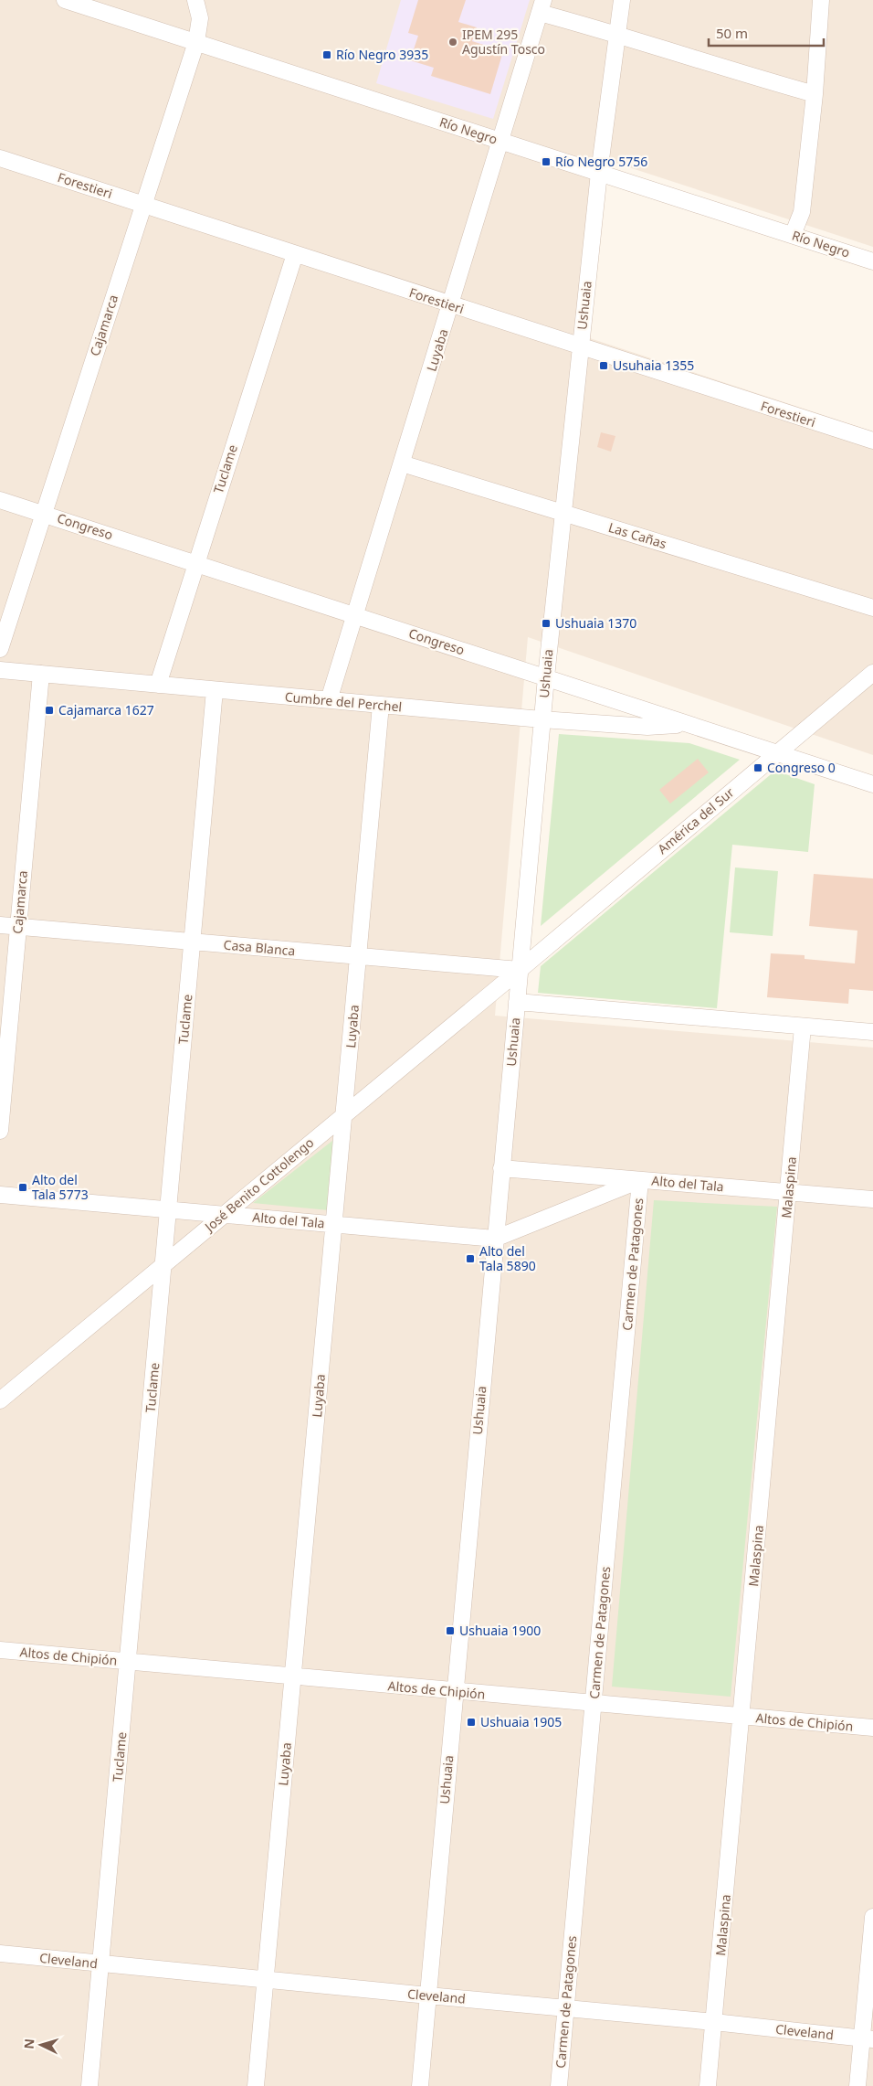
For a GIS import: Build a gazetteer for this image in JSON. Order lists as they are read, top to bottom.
{
  "streets": {
    "street": [
      "Río Negro",
      "Forestieri",
      "Ushuaia",
      "Cajamarca",
      "Luyaba",
      "Tuclame",
      "Congreso",
      "Las Cañas",
      "Cumbre del Perchel",
      "América del Sur",
      "Casa Blanca",
      "Alto del Tala",
      "José Benito Cottolengo",
      "Malaspina",
      "Carmen de Patagones",
      "Altos de Chipión",
      "Cleveland"
    ]
  },
  "crossings": [
    ["Río Negro", "Ushuaia"],
    ["Río Negro", "Cajamarca"],
    ["Río Negro", "Luyaba"],
    ["Forestieri", "Ushuaia"],
    ["Forestieri", "Cajamarca"],
    ["Forestieri", "Luyaba"],
    ["Forestieri", "Tuclame"],
    ["Ushuaia", "Congreso"],
    ["Ushuaia", "Las Cañas"],
    ["Ushuaia", "Cumbre del Perchel"],
    ["Ushuaia", "América del Sur"],
    ["Ushuaia", "Casa Blanca"],
    ["Ushuaia", "Alto del Tala"],
    ["Ushuaia", "José Benito Cottolengo"],
    ["Ushuaia", "Altos de Chipión"],
    ["Ushuaia", "Cleveland"],
    ["Cajamarca", "Congreso"],
    ["Cajamarca", "Cumbre del Perchel"],
    ["Cajamarca", "Casa Blanca"],
    ["Luyaba", "Congreso"],
    ["Luyaba", "Las Cañas"],
    ["Luyaba", "Cumbre del Perchel"],
    ["Luyaba", "Casa Blanca"],
    ["Luyaba", "Alto del Tala"],
    ["Luyaba", "José Benito Cottolengo"],
    ["Luyaba", "Altos de Chipión"],
    ["Luyaba", "Cleveland"],
    ["Tuclame", "Congreso"],
    ["Tuclame", "Cumbre del Perchel"],
    ["Tuclame", "Casa Blanca"],
    ["Tuclame", "Alto del Tala"],
    ["Tuclame", "José Benito Cottolengo"],
    ["Tuclame", "Altos de Chipión"],
    ["Tuclame", "Cleveland"],
    ["Congreso", "Cumbre del Perchel"],
    ["Congreso", "América del Sur"],
    ["América del Sur", "Casa Blanca"],
    ["América del Sur", "José Benito Cottolengo"],
    ["Casa Blanca", "José Benito Cottolengo"],
    ["Alto del Tala", "José Benito Cottolengo"],
    ["Alto del Tala", "Malaspina"],
    ["Alto del Tala", "Carmen de Patagones"],
    ["Malaspina", "Altos de Chipión"],
    ["Malaspina", "Cleveland"],
    ["Carmen de Patagones", "Altos de Chipión"],
    ["Carmen de Patagones", "Cleveland"]
  ],
  "places": {
    "other": ["IPEM 295 Agustín Tosco"],
    "transit": [
      "Río Negro 3935",
      "Río Negro 5756",
      "Usuhaia 1355",
      "Ushuaia 1370",
      "Cajamarca 1627",
      "Congreso 0",
      "Alto del Tala 5773",
      "Alto del Tala 5890",
      "Ushuaia 1900",
      "Ushuaia 1905"
    ]
  },
  "scale_bar": "50 m",
  "north": "left"
}
